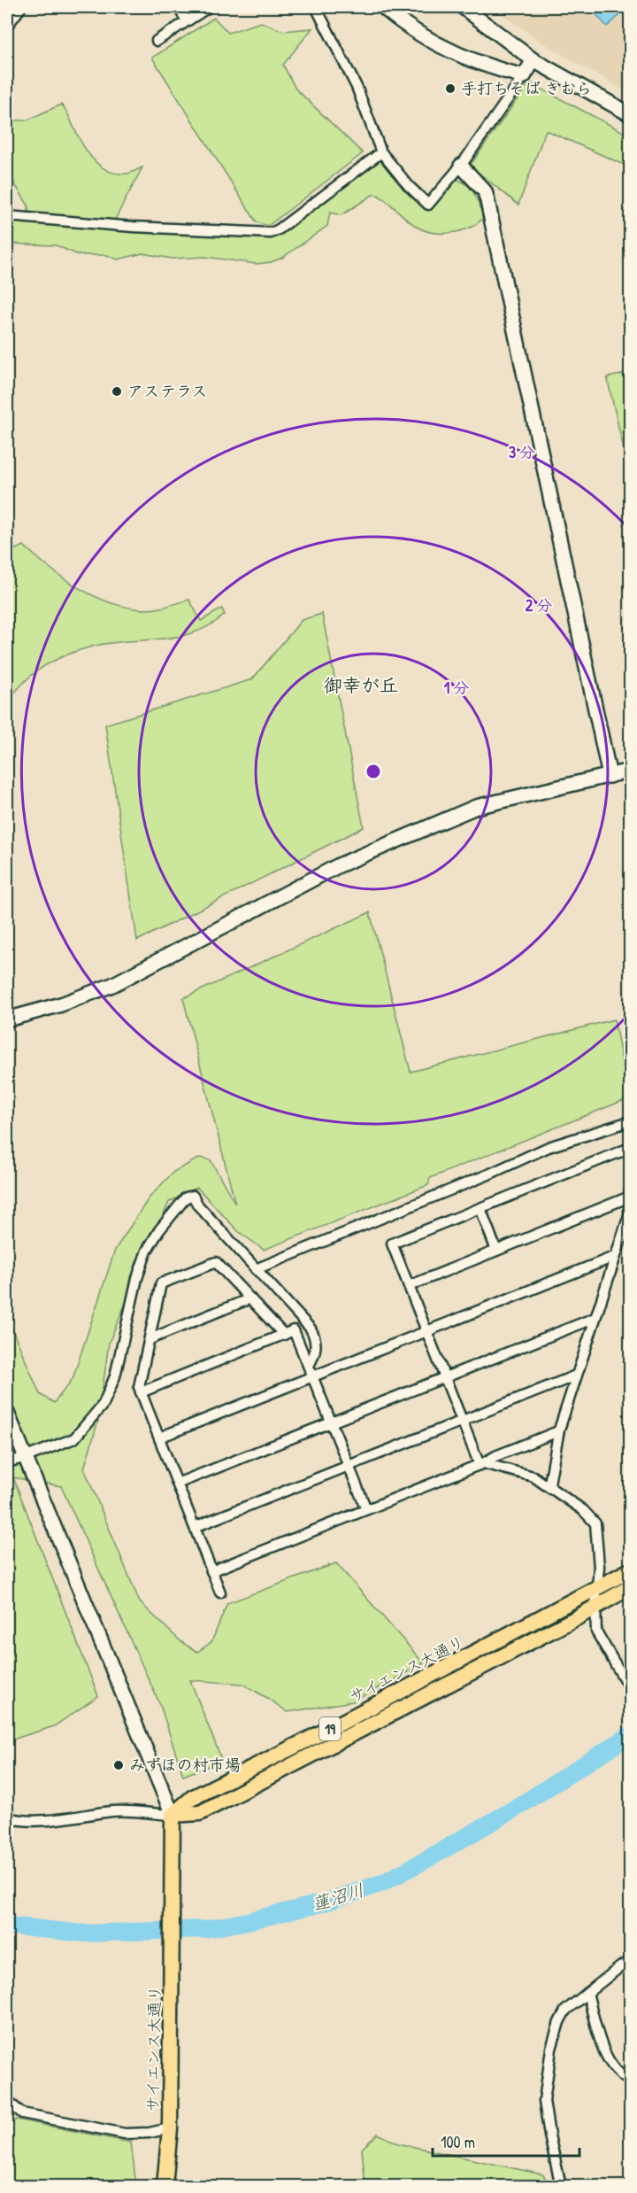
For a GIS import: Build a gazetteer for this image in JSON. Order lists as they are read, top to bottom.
{
  "streets": {
    "main road": ["サイエンス大通り", "19"]
  },
  "districts": ["御幸が丘"],
  "water": ["蓮沼川"],
  "places": ["手打ちそば きむら", "アステラス", "みずほの村市場"],
  "scale_bar": "100 m",
  "rings": ["3 分", "2 分", "1 分"]
}
